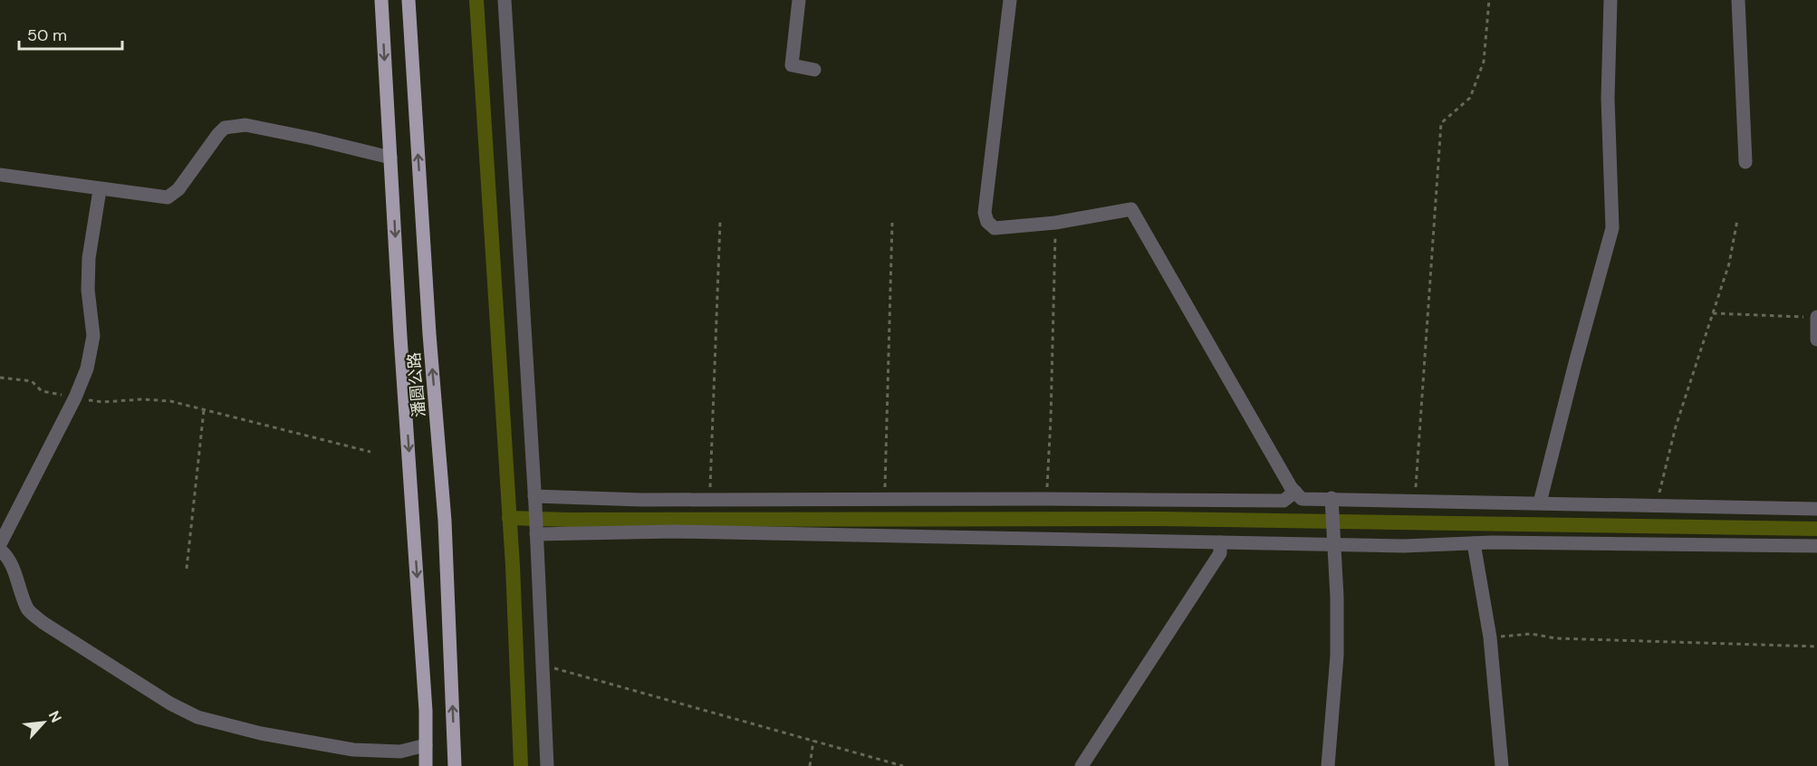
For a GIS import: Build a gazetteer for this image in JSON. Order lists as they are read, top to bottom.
{
  "streets": {
    "main road": ["潘圆公路"]
  },
  "scale_bar": "50 m",
  "north": "top right"
}
